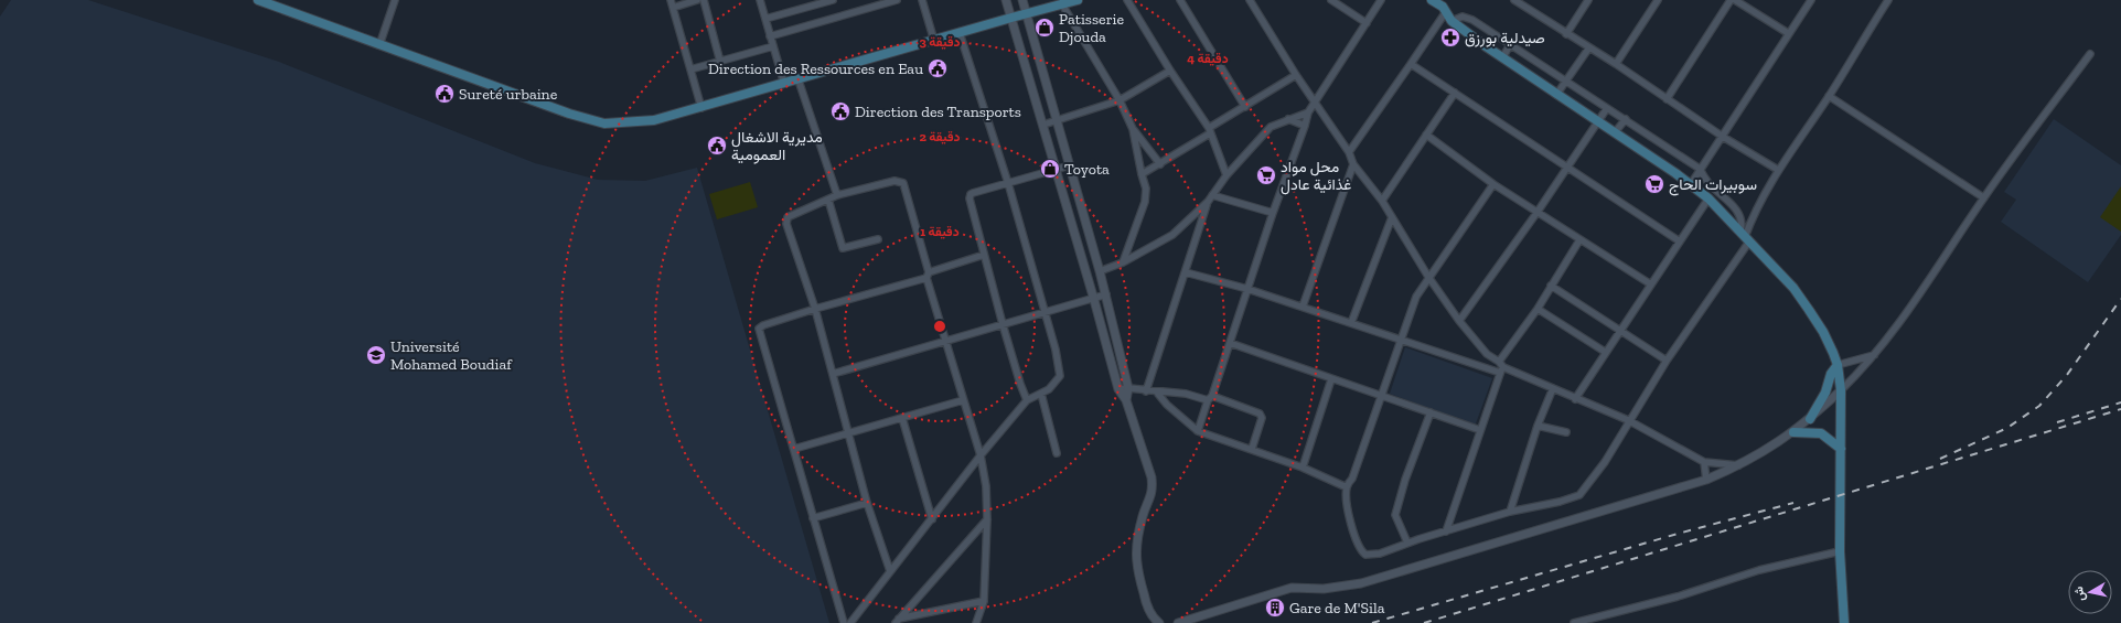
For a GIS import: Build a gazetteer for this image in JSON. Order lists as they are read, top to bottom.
{
  "places": {
    "shop": ["Patisserie Djouda", "Toyota"],
    "pharmacy": ["صيدلية بورزق"],
    "public building": [
      "Direction des Ressources en Eau",
      "Sureté urbaine",
      "Direction des Transports",
      "مديرية الاشغال العمومية"
    ],
    "supermarket": ["محل مواد غذائية عادل", "سوبيرات الحاج"],
    "school or university": ["Université Mohamed Boudiaf"],
    "building": ["Gare de M'Sila"]
  },
  "north": "left",
  "rings": [
    "3 دقيقة",
    "4 دقيقة",
    "2 دقيقة",
    "1 دقيقة"
  ]
}
